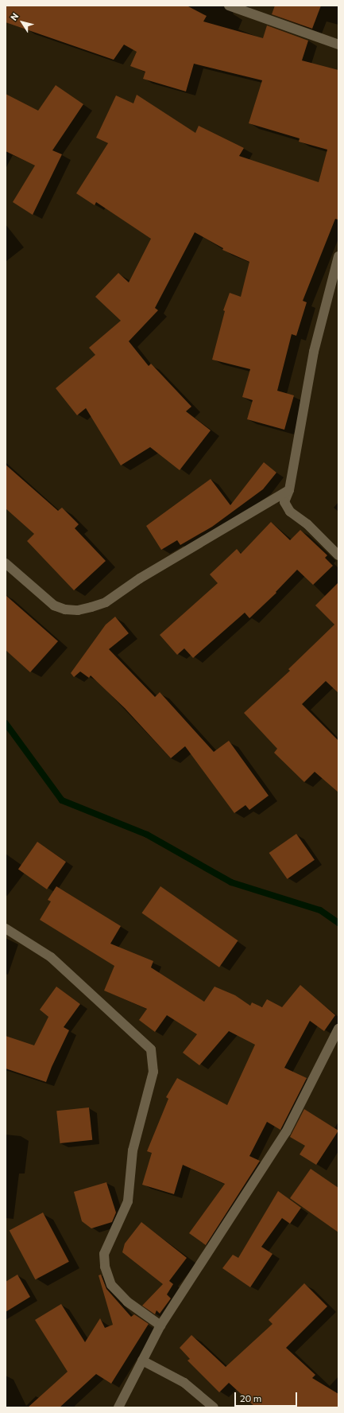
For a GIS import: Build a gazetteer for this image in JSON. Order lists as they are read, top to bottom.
{
  "scale_bar": "20 m",
  "north": "top left"
}
